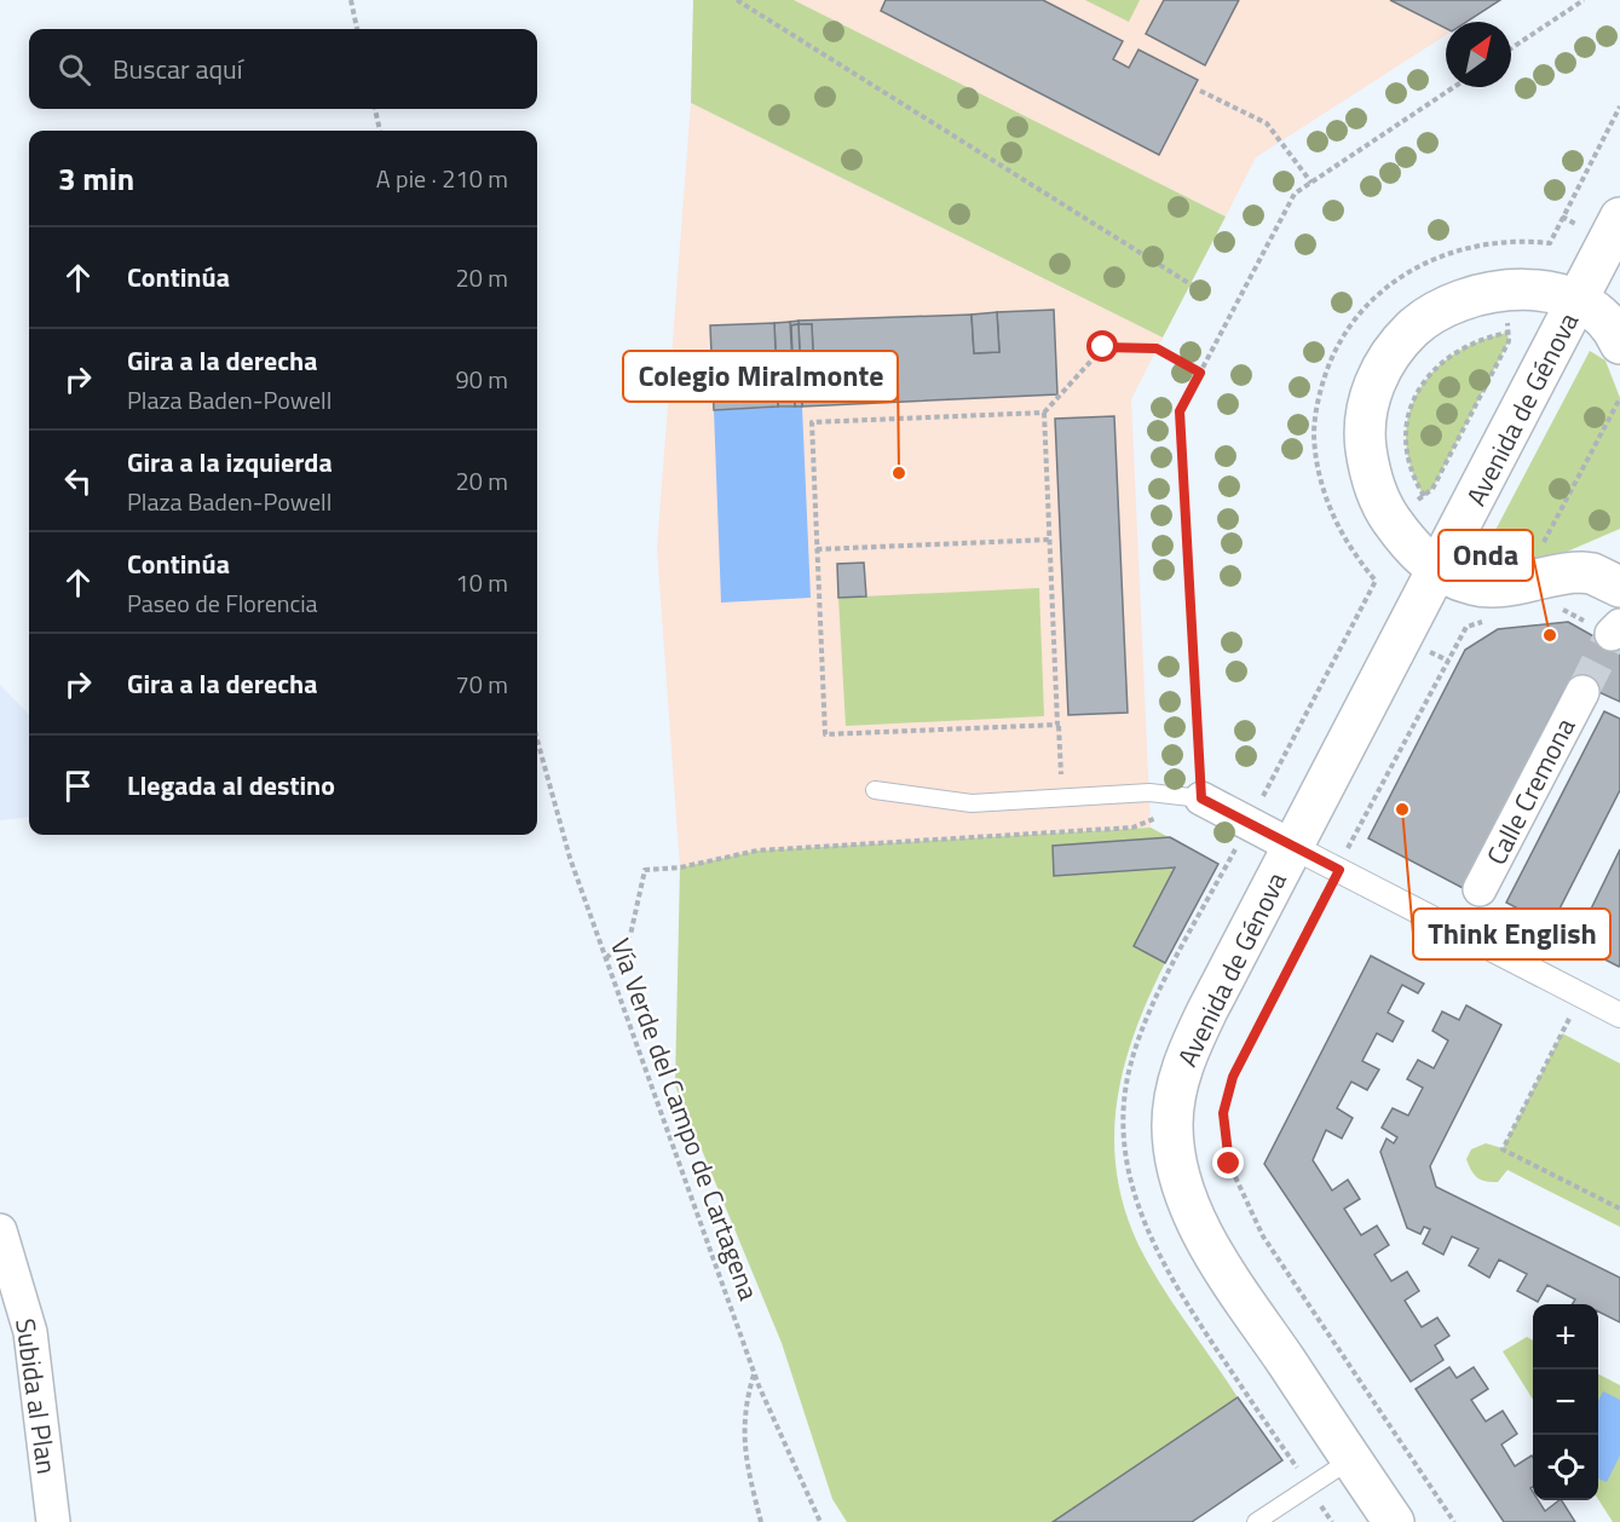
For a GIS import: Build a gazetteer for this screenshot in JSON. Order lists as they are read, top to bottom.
{
  "streets": {
    "street": ["Avenida de Génova", "Calle Cremona", "Subida al Plan"],
    "path": ["Vía Verde del Campo de Cartagena"]
  },
  "places": ["Colegio Miralmonte", "Onda", "Think English"],
  "north": "top right",
  "page": {
    "search": "Buscar aquí",
    "heading": ["3 min", "A pie · 210 m"],
    "list": [
      ["Continúa", "20 m"],
      ["Gira a la derecha", "Plaza Baden-Powell", "90 m"],
      ["Gira a la izquierda", "Plaza Baden-Powell", "20 m"],
      ["Continúa", "Paseo de Florencia", "10 m"],
      ["Gira a la derecha", "70 m"],
      "Llegada al destino"
    ],
    "map_buttons": ["+", "−"]
  }
}
